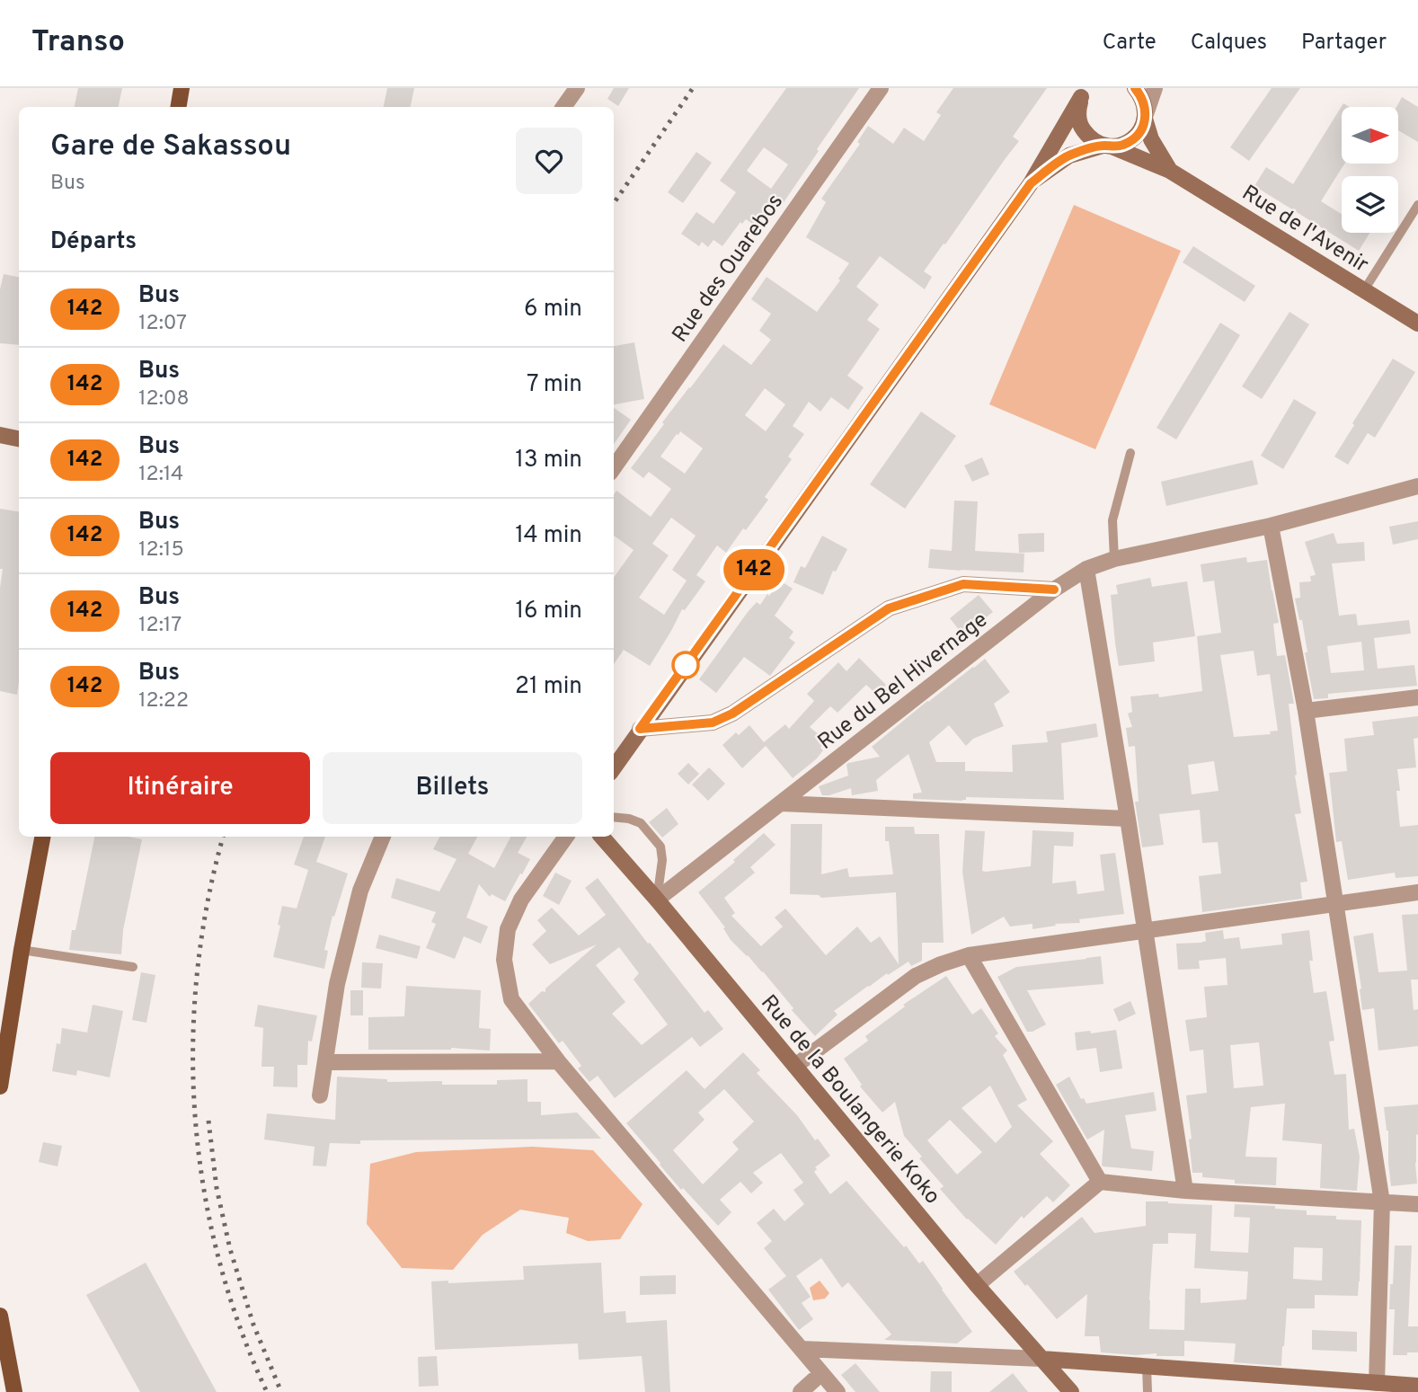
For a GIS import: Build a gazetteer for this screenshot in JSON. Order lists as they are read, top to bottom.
{
  "streets": {
    "street": [
      "Rue de l'Avenir",
      "Rue des Ouarebos",
      "Rue du Bel Hivernage",
      "Rue de la Boulangerie Koko"
    ]
  },
  "crossings": [
    ["Rue du Bel Hivernage", "Rue de la Boulangerie Koko"]
  ],
  "lines": ["bus line 142"],
  "north": "right",
  "page": {
    "header": "Transo",
    "nav": ["Carte", "Calques", "Partager"],
    "on_map": "142",
    "heading": [
      ["Gare de Sakassou", "Bus"],
      "Départs"
    ],
    "list": [
      {
        "mark": "142",
        "name": "Bus",
        "note": "12:07",
        "value": "6 min"
      },
      {
        "mark": "142",
        "name": "Bus",
        "note": "12:08",
        "value": "7 min"
      },
      {
        "mark": "142",
        "name": "Bus",
        "note": "12:14",
        "value": "13 min"
      },
      {
        "mark": "142",
        "name": "Bus",
        "note": "12:15",
        "value": "14 min"
      },
      {
        "mark": "142",
        "name": "Bus",
        "note": "12:17",
        "value": "16 min"
      },
      {
        "mark": "142",
        "name": "Bus",
        "note": "12:22",
        "value": "21 min"
      }
    ],
    "buttons": ["Itinéraire", "Billets"]
  }
}
